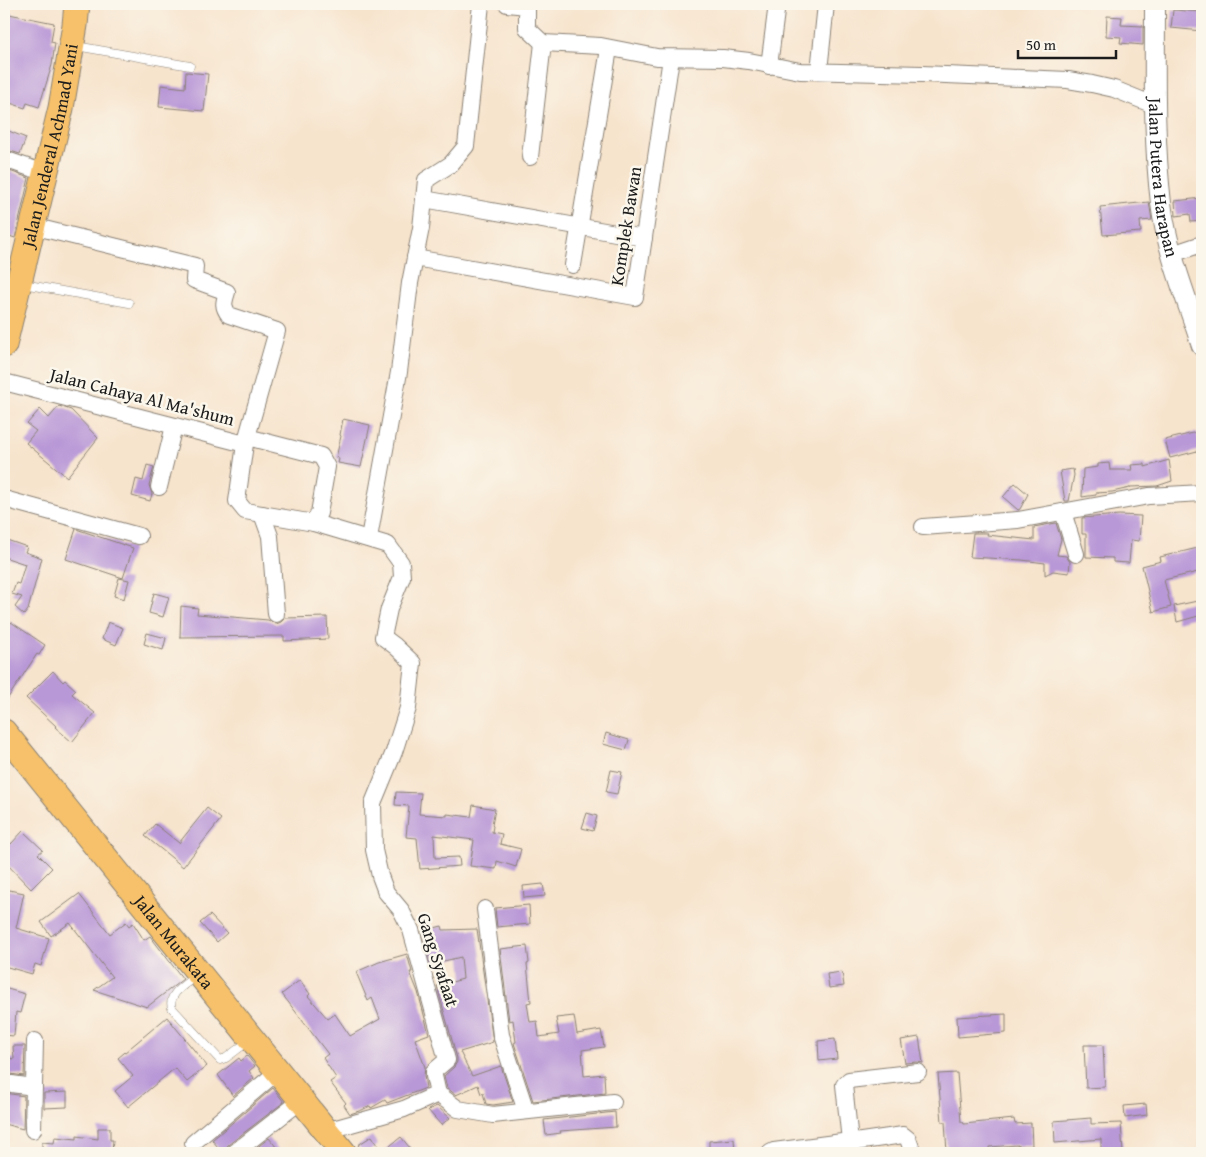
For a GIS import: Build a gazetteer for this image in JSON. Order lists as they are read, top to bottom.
{
  "streets": {
    "main road": ["Jalan Jenderal Achmad Yani", "Jalan Murakata"],
    "street": [
      "Jalan Putera Harapan",
      "Komplek Bawan",
      "Jalan Cahaya Al Ma'shum",
      "Gang Syafaat"
    ]
  },
  "crossings": [
    ["Jalan Jenderal Achmad Yani", "Jalan Cahaya Al Ma'shum"]
  ],
  "scale_bar": "50 m"
}
